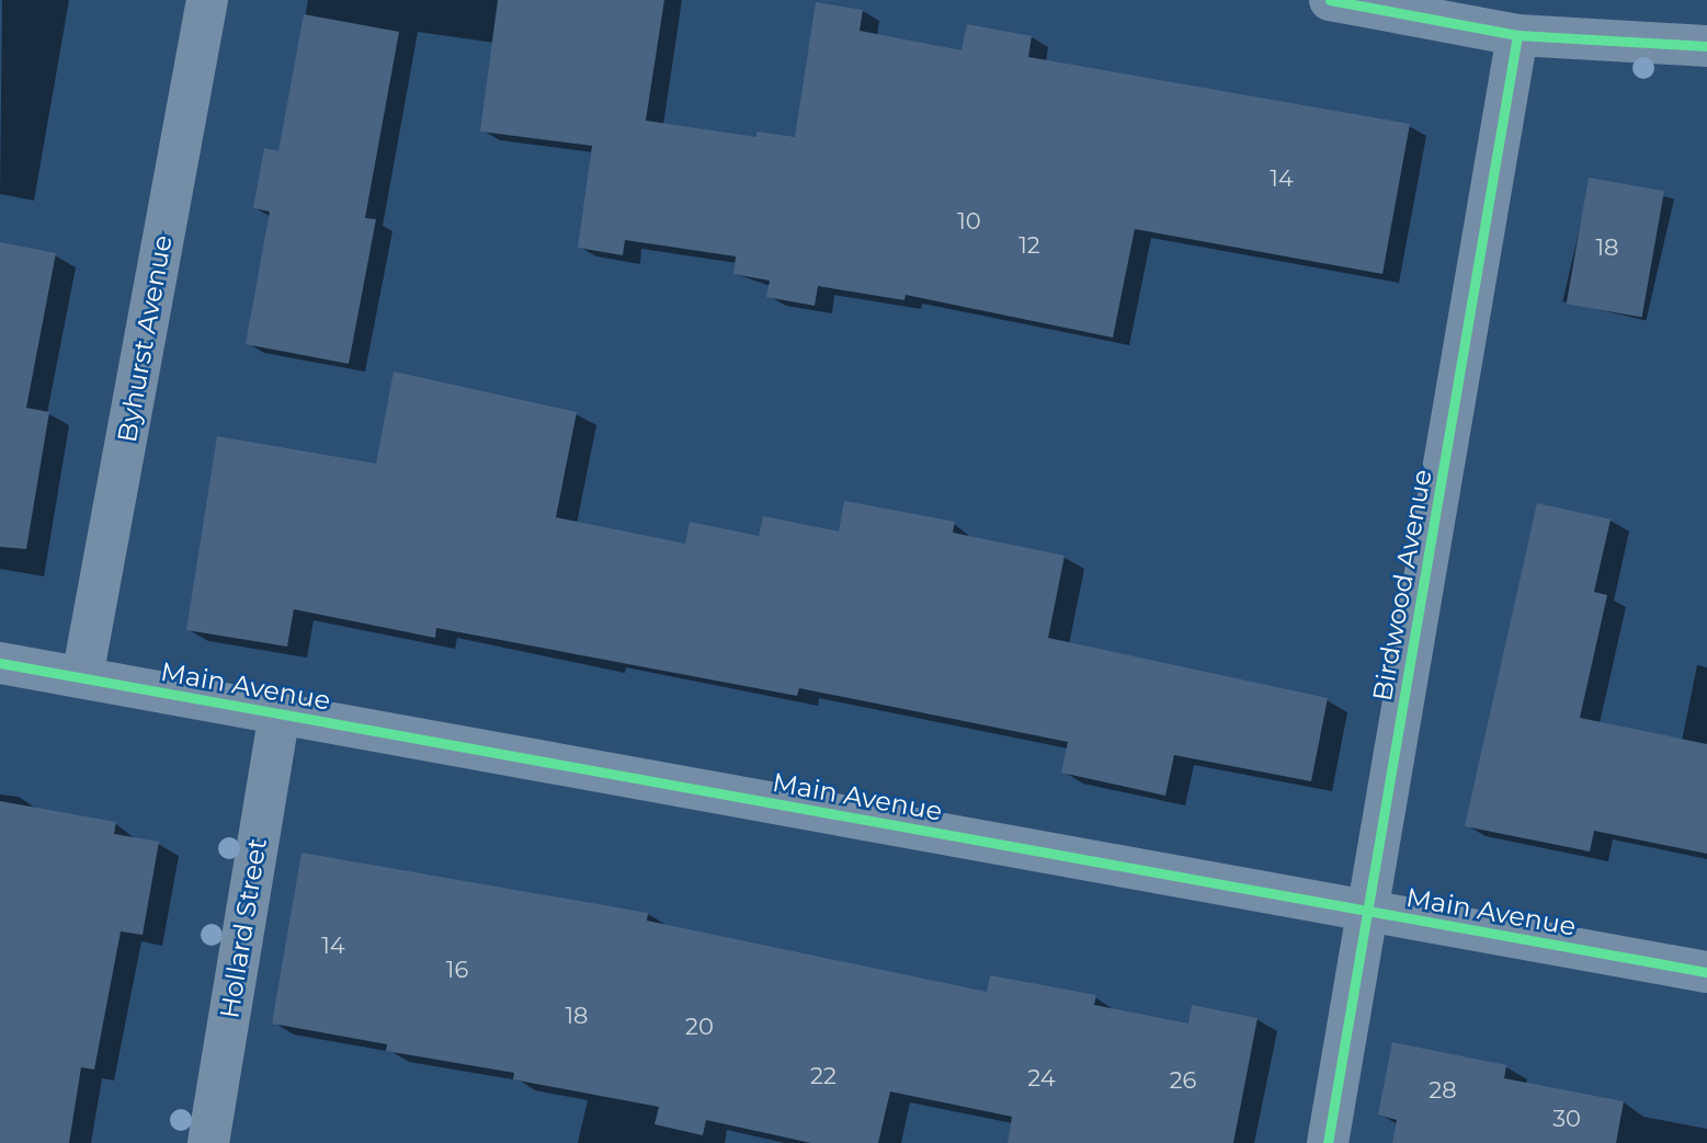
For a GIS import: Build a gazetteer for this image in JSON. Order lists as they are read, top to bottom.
{
  "streets": {
    "street": [
      "Byhurst Avenue",
      "Birdwood Avenue",
      "Main Avenue",
      "Hollard Street"
    ]
  },
  "crossings": [
    ["Byhurst Avenue", "Main Avenue"],
    ["Birdwood Avenue", "Main Avenue"],
    ["Main Avenue", "Hollard Street"]
  ],
  "house_numbers": [
    "14",
    "10",
    "12",
    "18",
    "14",
    "16",
    "18",
    "20",
    "22",
    "24",
    "26",
    "28",
    "30"
  ]
}
